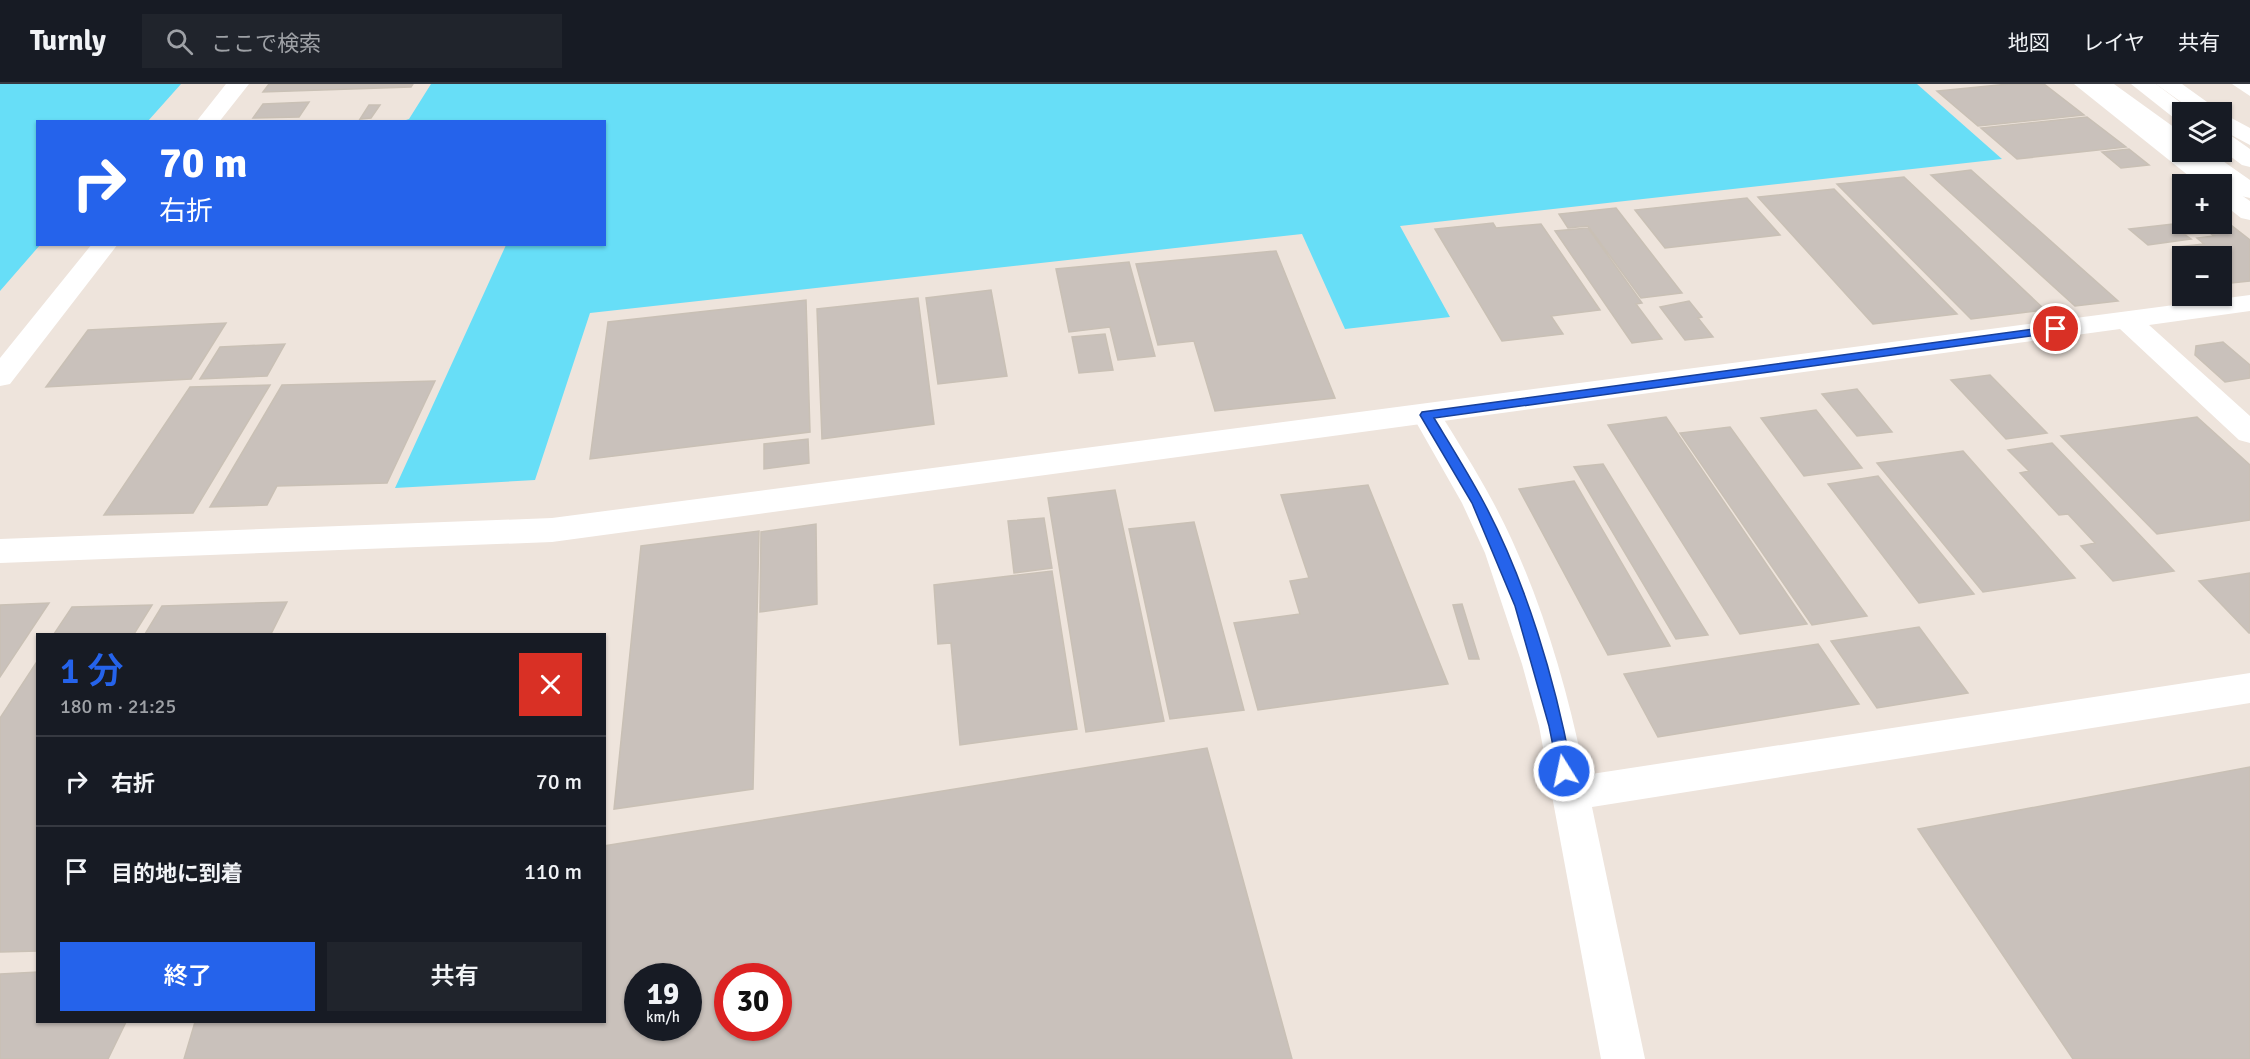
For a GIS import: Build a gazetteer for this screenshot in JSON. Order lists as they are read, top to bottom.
{
  "page": {
    "header": "Turnly",
    "search": "ここで検索",
    "nav": ["地図", "レイヤ", "共有"],
    "map_buttons": ["+", "−"],
    "turn": ["70 m", "右折"],
    "heading": ["1 分", "180 m · 21:25"],
    "list": [
      {
        "name": "右折",
        "value": "70 m"
      },
      {
        "name": "目的地に到着",
        "value": "110 m"
      }
    ],
    "buttons": ["終了", "共有"],
    "speed": "19 km/h",
    "limit": "30"
  }
}
